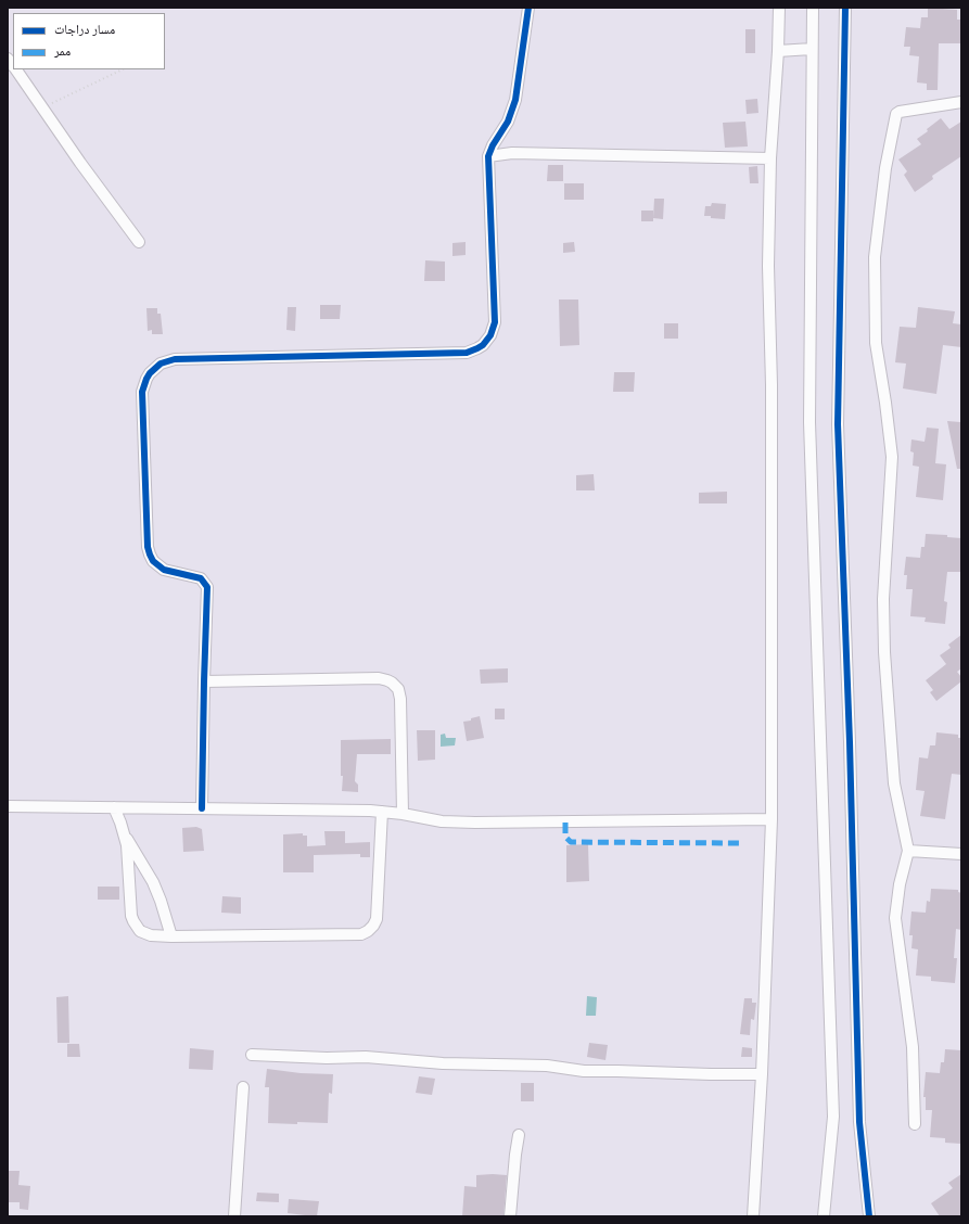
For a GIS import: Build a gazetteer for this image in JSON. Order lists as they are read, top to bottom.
{
  "legend": ["مسار دراجات", "ممر"]
}
